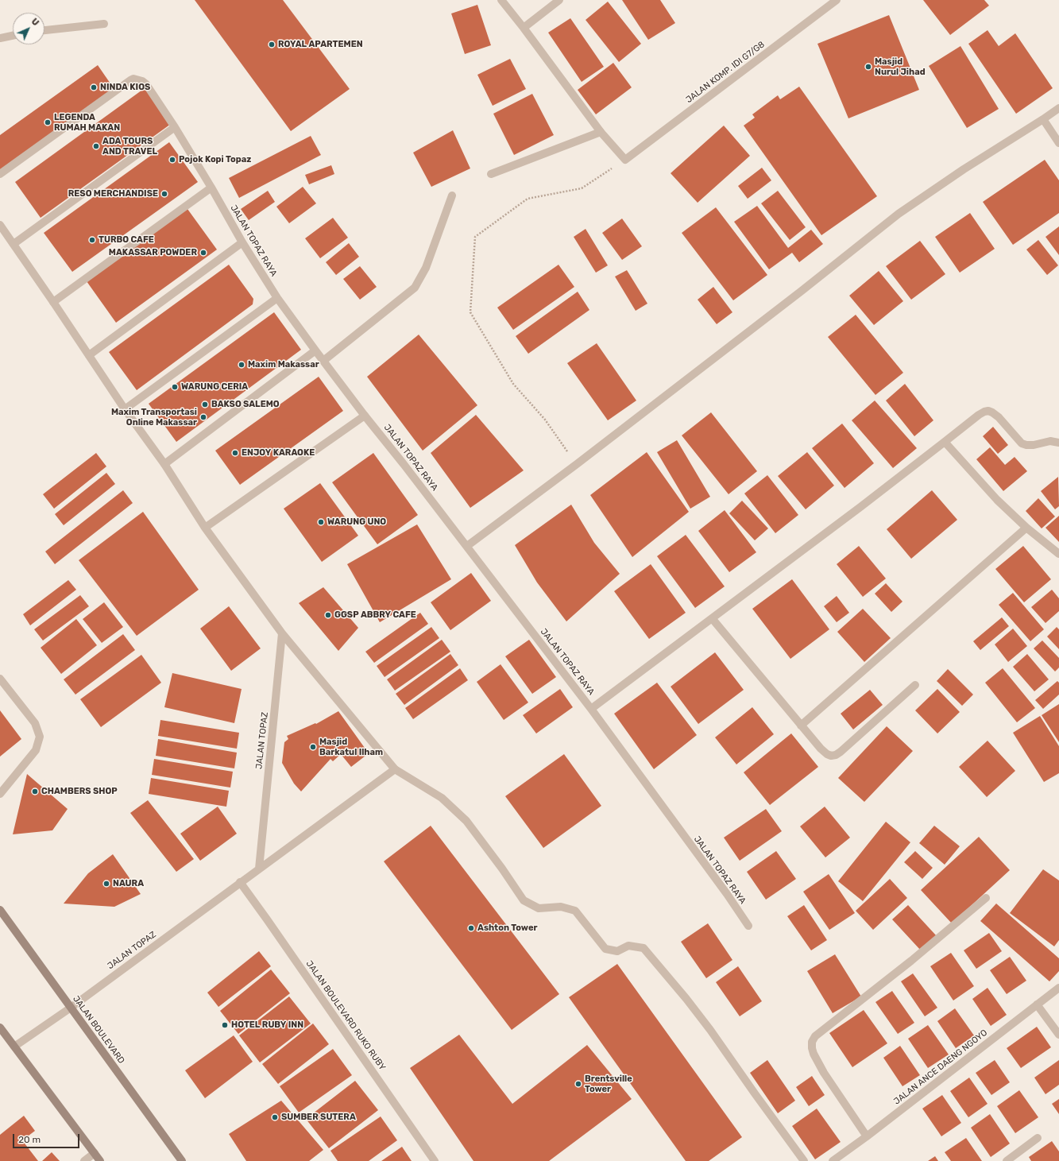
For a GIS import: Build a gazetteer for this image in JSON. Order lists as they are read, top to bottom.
{
  "streets": {
    "street": [
      "JALAN KOMP. IDI G7/G8",
      "JALAN TOPAZ RAYA",
      "JALAN TOPAZ",
      "JALAN BOULEVARD RUKO RUBY",
      "JALAN BOULEVARD",
      "JALAN ANCE DAENG NGOYO"
    ]
  },
  "crossings": [
    ["JALAN TOPAZ", "JALAN BOULEVARD RUKO RUBY"],
    ["JALAN TOPAZ", "JALAN BOULEVARD"]
  ],
  "places": [
    "ROYAL APARTEMEN",
    "Masjid Nurul Jihad",
    "NINDA KIOS",
    "LEGENDA RUMAH MAKAN",
    "ADA TOURS AND TRAVEL",
    "Pojok Kopi Topaz",
    "RESO MERCHANDISE",
    "TURBO CAFE",
    "MAKASSAR POWDER",
    "Maxim Makassar",
    "WARUNG CERIA",
    "BAKSO SALEMO",
    "Maxim Transportasi Online Makassar",
    "ENJOY KARAOKE",
    "WARUNG UNO",
    "GGSP ABBRY CAFE",
    "Masjid Barkatul Ilham",
    "CHAMBERS SHOP",
    "NAURA",
    "Ashton Tower",
    "HOTEL RUBY INN",
    "Brentsville Tower",
    "SUMBER SUTERA"
  ],
  "scale_bar": "20 m",
  "north": "top right"
}
